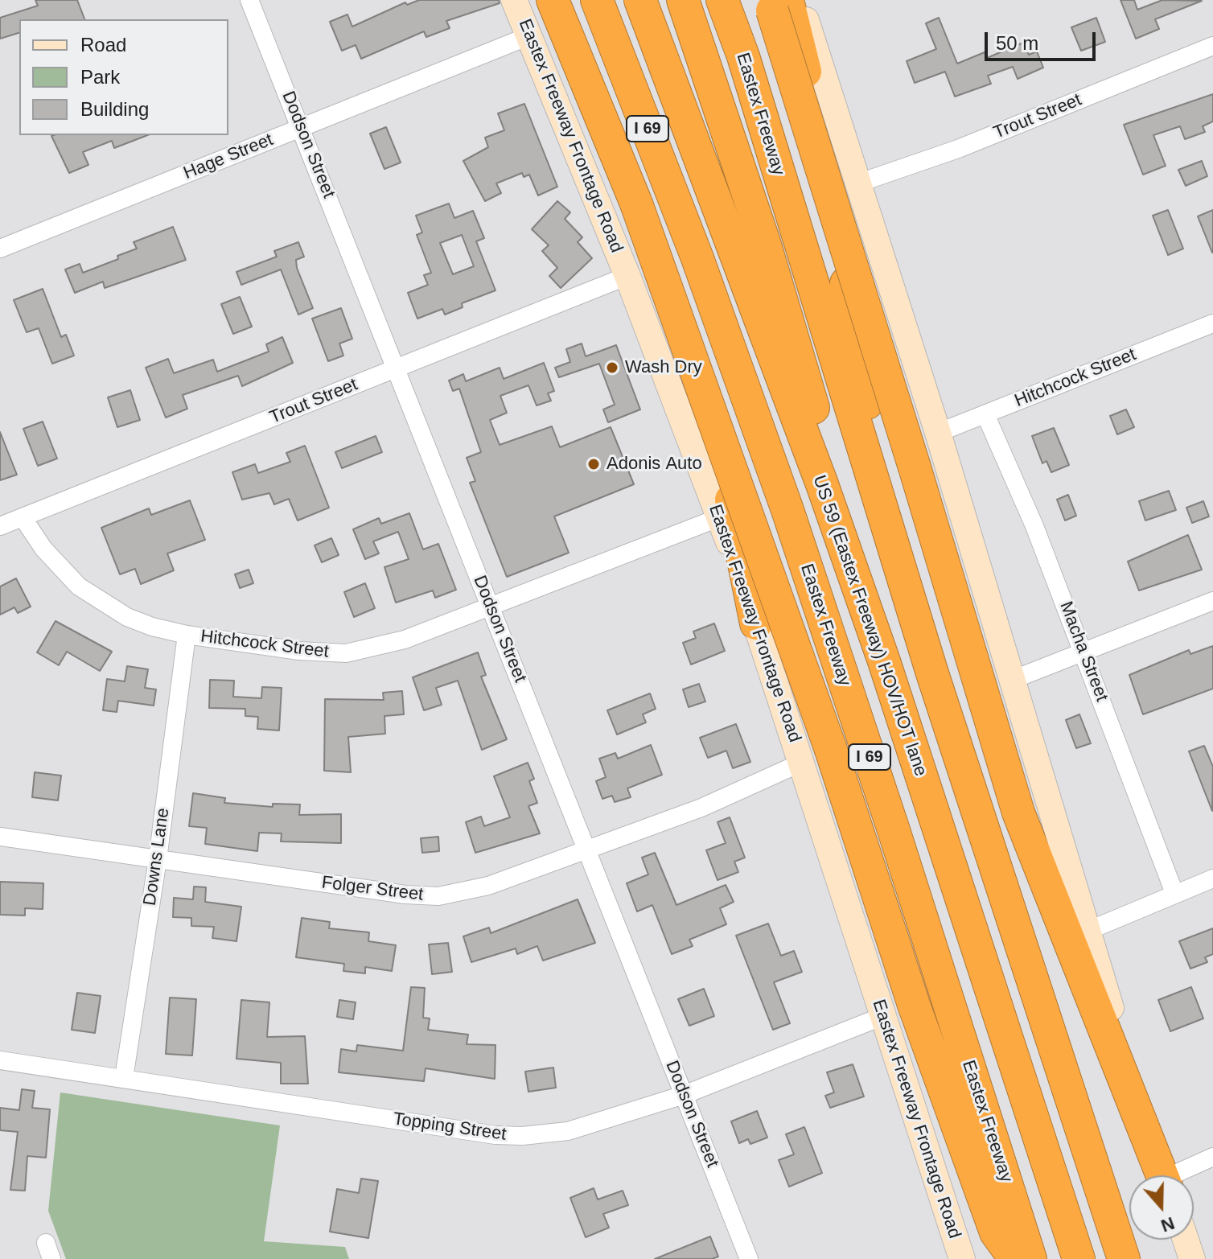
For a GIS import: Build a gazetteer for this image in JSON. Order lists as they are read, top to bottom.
{
  "streets": {
    "highway": ["Eastex Freeway", "I 69", "US 59 (Eastex Freeway) HOV/HOT lane"],
    "main road": ["Eastex Freeway Frontage Road"],
    "street": [
      "Trout Street",
      "Dodson Street",
      "Hage Street",
      "Hitchcock Street",
      "Macha Street",
      "Downs Lane",
      "Folger Street",
      "Topping Street"
    ]
  },
  "crossings": [
    ["Eastex Freeway", "US 59 (Eastex Freeway) HOV/HOT lane"],
    ["Trout Street", "Eastex Freeway Frontage Road"],
    ["Trout Street", "Dodson Street"],
    ["Trout Street", "Hitchcock Street"],
    ["Eastex Freeway Frontage Road", "Hage Street"],
    ["Eastex Freeway Frontage Road", "Hitchcock Street"],
    ["Eastex Freeway Frontage Road", "Folger Street"],
    ["Eastex Freeway Frontage Road", "Topping Street"],
    ["Dodson Street", "Hage Street"],
    ["Dodson Street", "Hitchcock Street"],
    ["Dodson Street", "Folger Street"],
    ["Dodson Street", "Topping Street"],
    ["Hitchcock Street", "Macha Street"],
    ["Hitchcock Street", "Downs Lane"],
    ["Downs Lane", "Folger Street"],
    ["Downs Lane", "Topping Street"]
  ],
  "places": ["Wash Dry", "Adonis Auto"],
  "legend": ["Road", "Park", "Building"],
  "scale_bar": "50 m",
  "north": "bottom"
}
